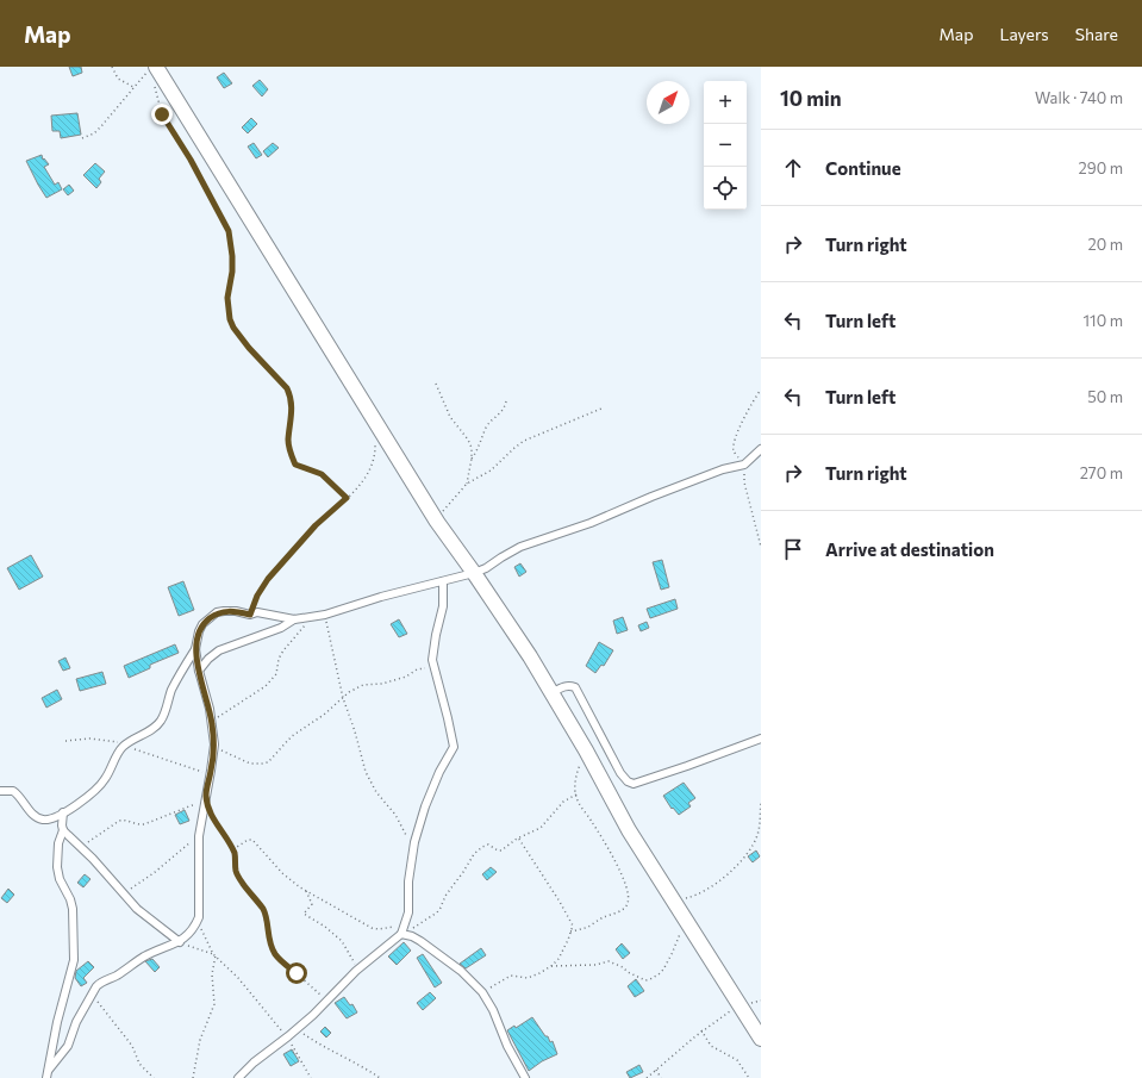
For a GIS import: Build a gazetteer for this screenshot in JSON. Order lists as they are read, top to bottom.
{
  "north": "top right",
  "page": {
    "header": "Map",
    "nav": ["Map", "Layers", "Share"],
    "heading": ["10 min", "Walk · 740 m"],
    "map_buttons": ["+", "−"],
    "list": [
      ["Continue", "290 m"],
      ["Turn right", "20 m"],
      ["Turn left", "110 m"],
      ["Turn left", "50 m"],
      ["Turn right", "270 m"],
      "Arrive at destination"
    ]
  }
}
